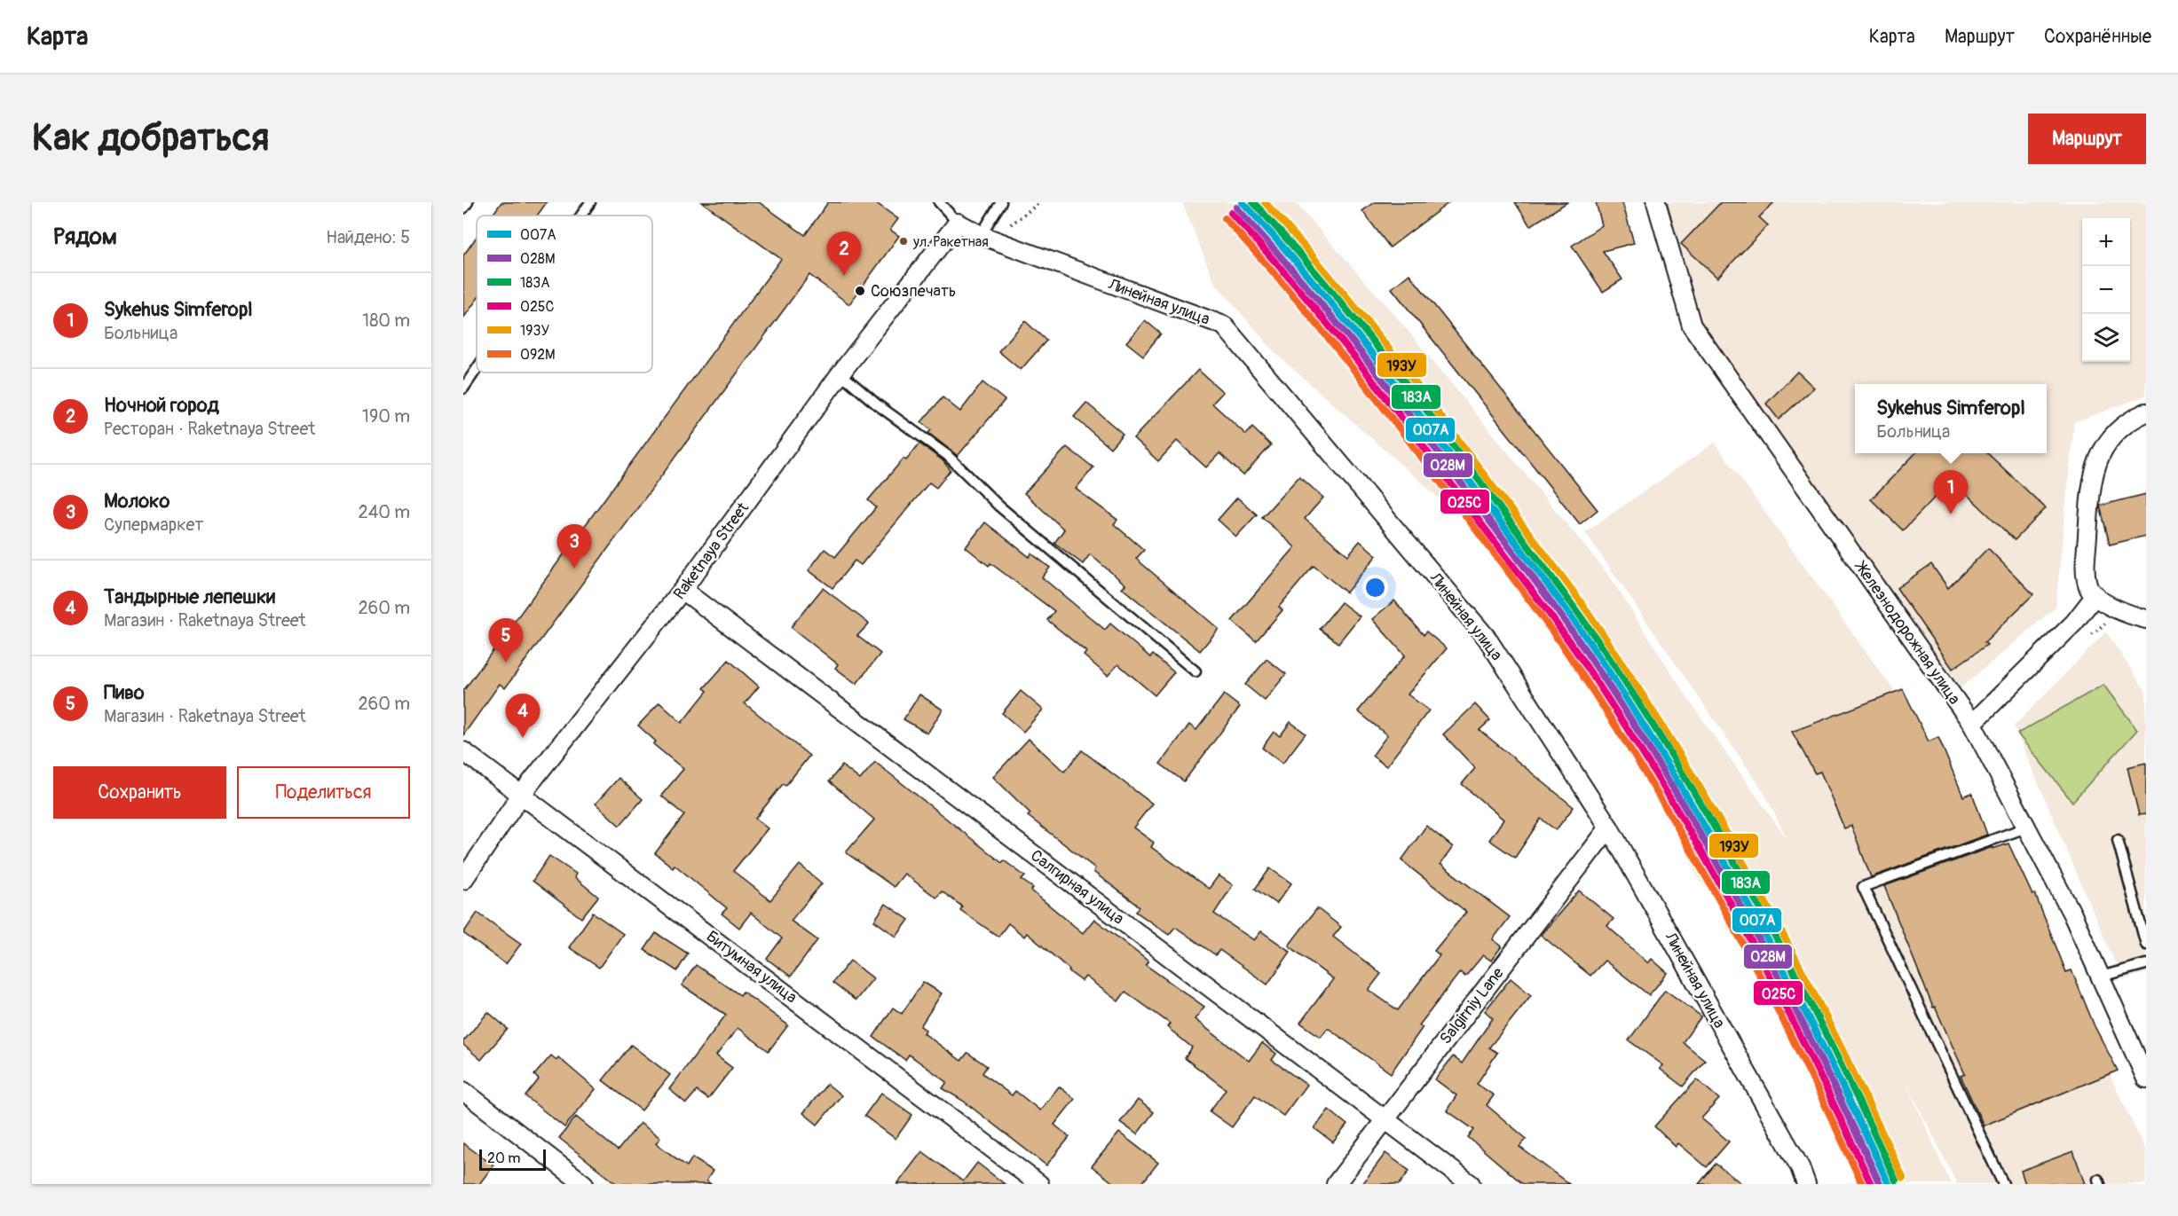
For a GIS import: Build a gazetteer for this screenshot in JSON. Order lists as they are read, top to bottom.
{
  "streets": {
    "street": [
      "Линейная улица",
      "Raketnaya Street",
      "Железнодорожная улица",
      "Салгирная улица",
      "Битумная улица",
      "Salgirniy Lane"
    ]
  },
  "crossings": [
    ["Линейная улица", "Raketnaya Street"],
    ["Линейная улица", "Salgirniy Lane"],
    ["Raketnaya Street", "Салгирная улица"],
    ["Raketnaya Street", "Битумная улица"],
    ["Салгирная улица", "Salgirniy Lane"]
  ],
  "places": ["ул. Ракетная", "Союзпечать"],
  "lines": [
    "transit line 007А",
    "transit line 183А",
    "transit line 193У",
    "transit line 028М",
    "transit line 025С",
    "transit line 092М"
  ],
  "legend": [
    "007А",
    "028М",
    "183А",
    "025С",
    "193У",
    "092М"
  ],
  "scale_bar": "20 m",
  "page": {
    "header": "Карта",
    "nav": ["Карта", "Маршрут", "Сохранённые"],
    "buttons": [
      "Маршрут",
      ["Сохранить", "Поделиться"]
    ],
    "title": "Как добраться",
    "heading": ["Рядом", "Найдено: 5"],
    "map_buttons": ["+", "−"],
    "pins": [
      "2",
      "1",
      "3",
      "5",
      "4"
    ],
    "list": [
      {
        "mark": "1",
        "name": "Sykehus Simferopl",
        "note": "Больница",
        "value": "180 m"
      },
      {
        "mark": "2",
        "name": "Ночной город",
        "note": "Ресторан · Raketnaya Street",
        "value": "190 m"
      },
      {
        "mark": "3",
        "name": "Молоко",
        "note": "Супермаркет",
        "value": "240 m"
      },
      {
        "mark": "4",
        "name": "Тандырные лепешки",
        "note": "Магазин · Raketnaya Street",
        "value": "260 m"
      },
      {
        "mark": "5",
        "name": "Пиво",
        "note": "Магазин · Raketnaya Street",
        "value": "260 m"
      }
    ],
    "popup": ["Sykehus Simferopl", "Больница"],
    "scale": "20 m"
  }
}
